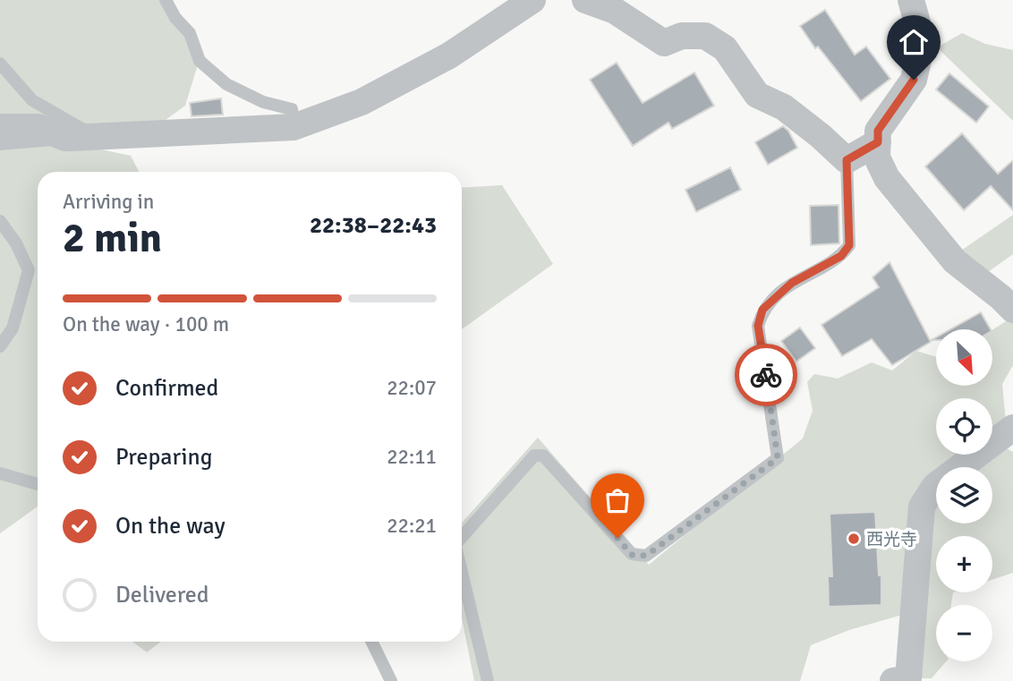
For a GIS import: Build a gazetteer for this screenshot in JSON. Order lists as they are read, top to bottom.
{
  "places": ["西光寺"],
  "north": "bottom right",
  "page": {
    "heading": ["2 min", "Arriving in", "22:38–22:43"],
    "bar": "On the way · 100 m",
    "map_buttons": ["+", "−"],
    "list": [
      ["Confirmed", "22:07"],
      ["Preparing", "22:11"],
      ["On the way", "22:21"],
      "Delivered"
    ]
  }
}
